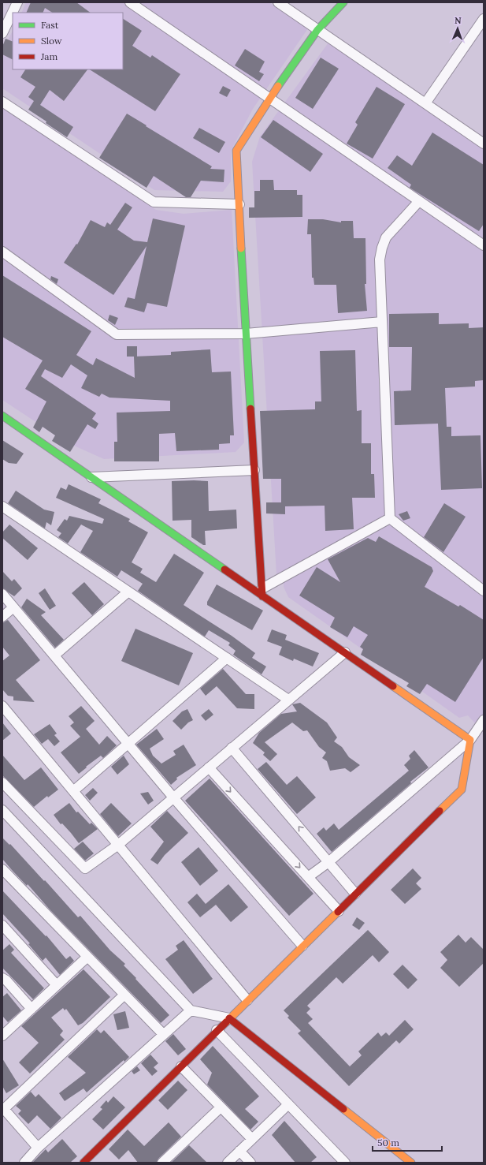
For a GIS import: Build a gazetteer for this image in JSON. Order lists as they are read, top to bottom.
{
  "legend": ["Fast", "Slow", "Jam"],
  "scale_bar": "50 m",
  "north": "top"
}
